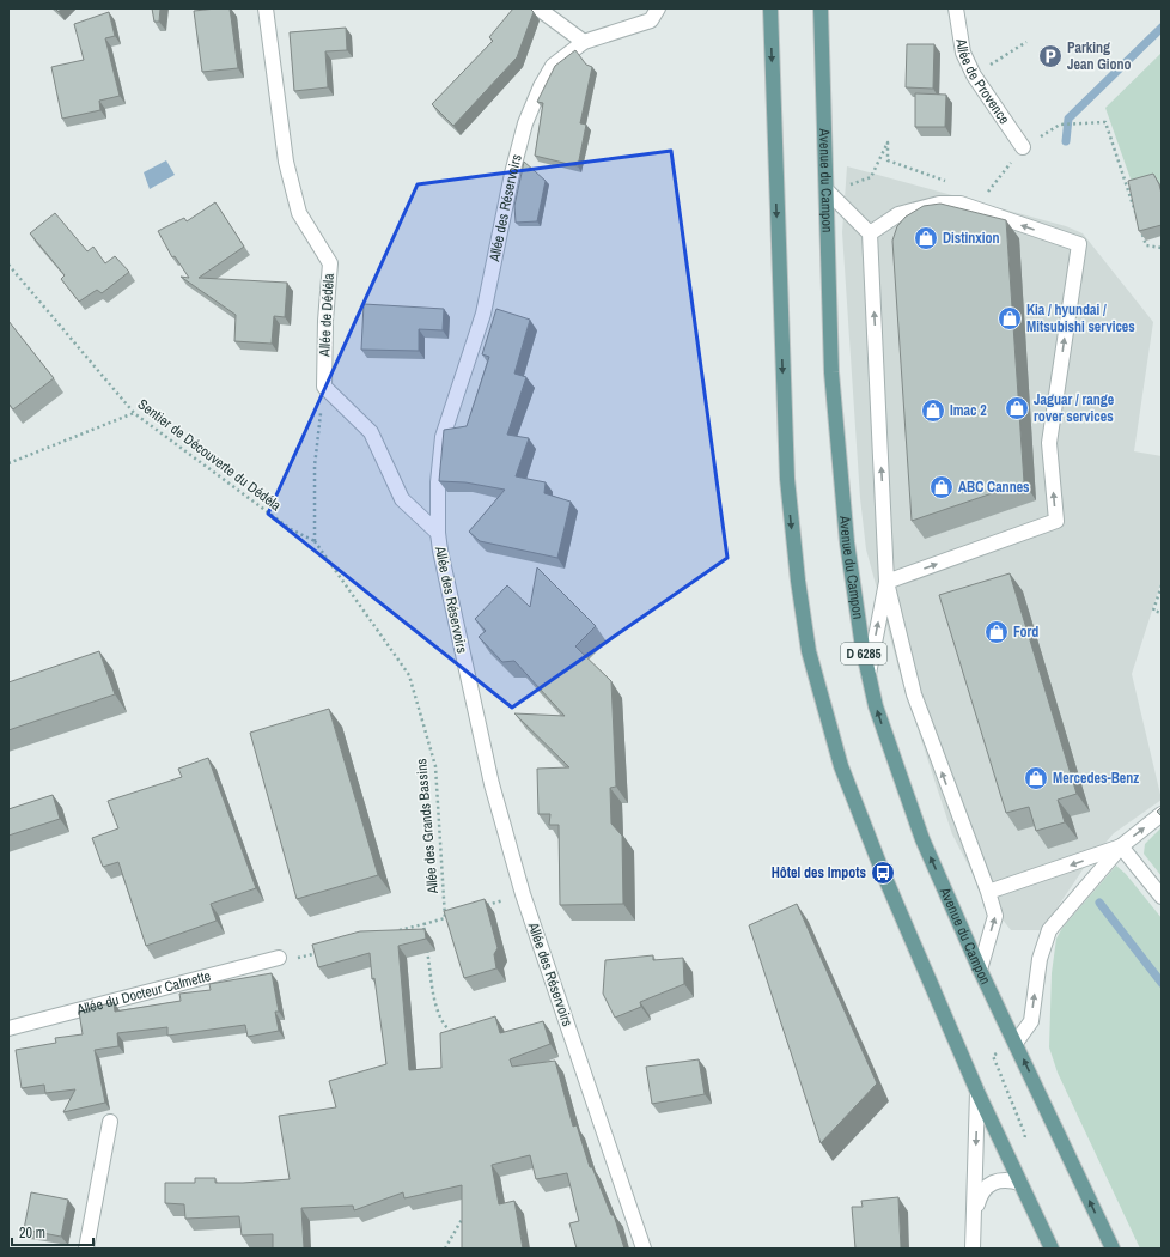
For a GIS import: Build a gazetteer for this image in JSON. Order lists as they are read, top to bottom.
{
  "streets": {
    "main road": ["Avenue du Campon", "D 6285"],
    "street": [
      "Allée de Provence",
      "Allée des Réservoirs",
      "Allée de Dédéla",
      "Allée du Docteur Calmette"
    ],
    "path": ["Sentier de Découverte du Dédéla", "Allée des Grands Bassins"]
  },
  "crossings": [
    ["Sentier de Découverte du Dédéla", "Allée des Grands Bassins"]
  ],
  "places": {
    "parking": ["Parking Jean Giono"],
    "shop": [
      "Distinxion",
      "Kia / hyundai / Mitsubishi services",
      "Jaguar / range rover services",
      "Imac 2",
      "ABC Cannes",
      "Ford",
      "Mercedes-Benz"
    ],
    "bus stop": ["Hôtel des Impots"]
  },
  "scale_bar": "20 m"
}
